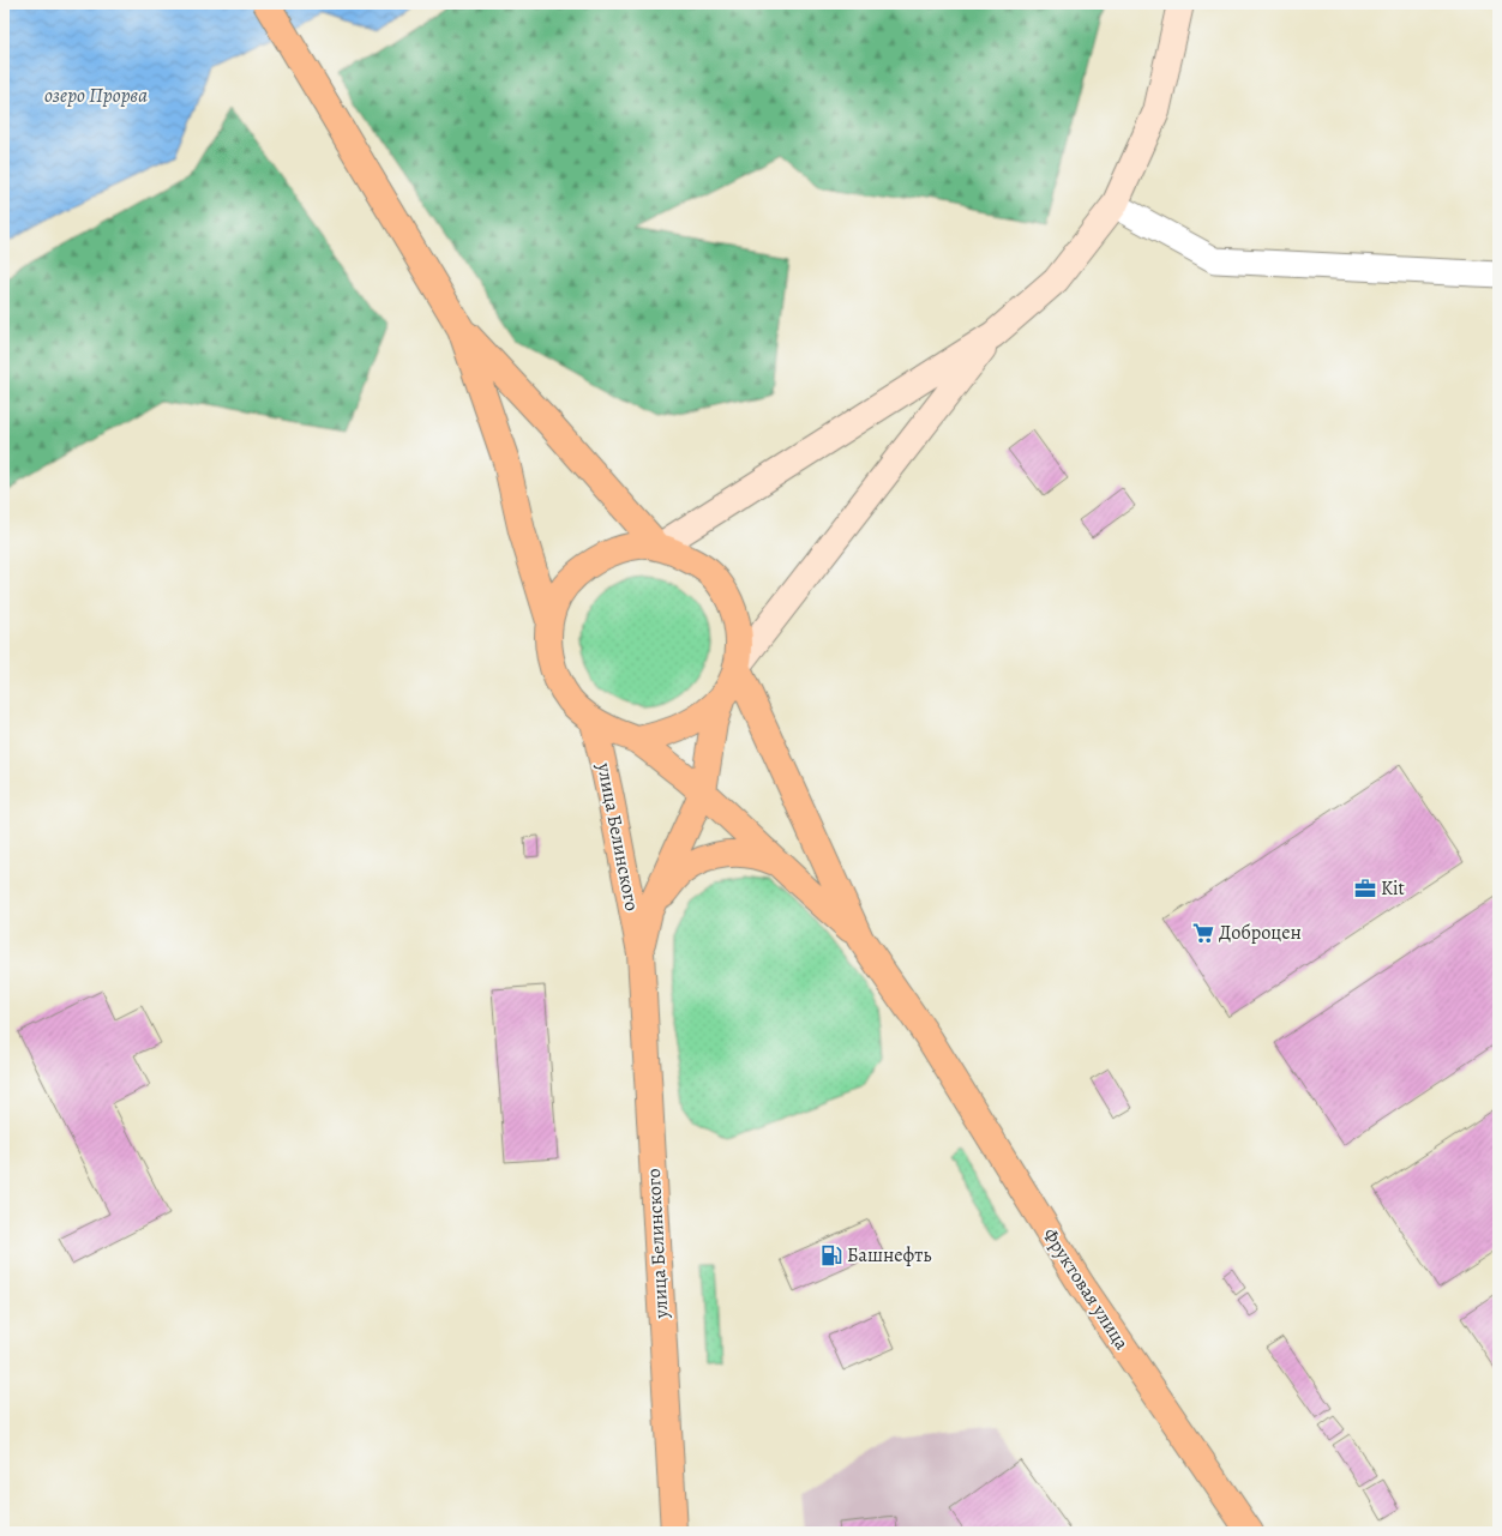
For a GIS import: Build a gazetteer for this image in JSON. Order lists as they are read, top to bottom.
{
  "streets": {
    "main road": ["улица Белинского", "Фруктовая улица"]
  },
  "water": ["озеро Прорва"],
  "places": {
    "office": ["Kit"],
    "supermarket": ["Доброцен"],
    "fuel station": ["Башнефть"]
  }
}
